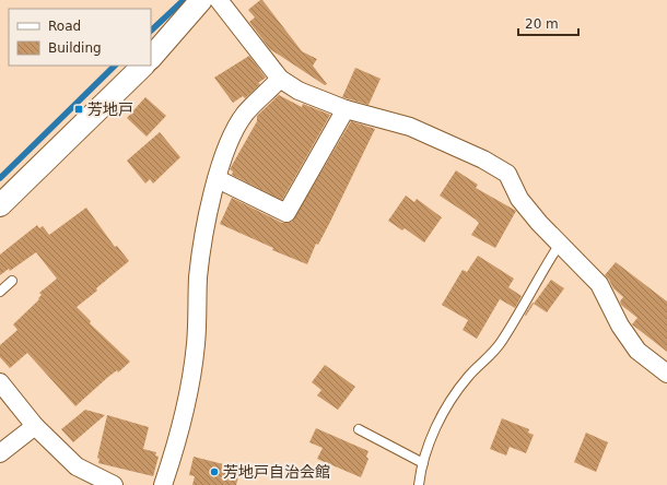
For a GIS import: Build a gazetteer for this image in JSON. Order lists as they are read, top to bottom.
{
  "places": {
    "transit": ["芳地戸"],
    "other": ["芳地戸自治会館"]
  },
  "legend": ["Road", "Building"],
  "scale_bar": "20 m"
}
